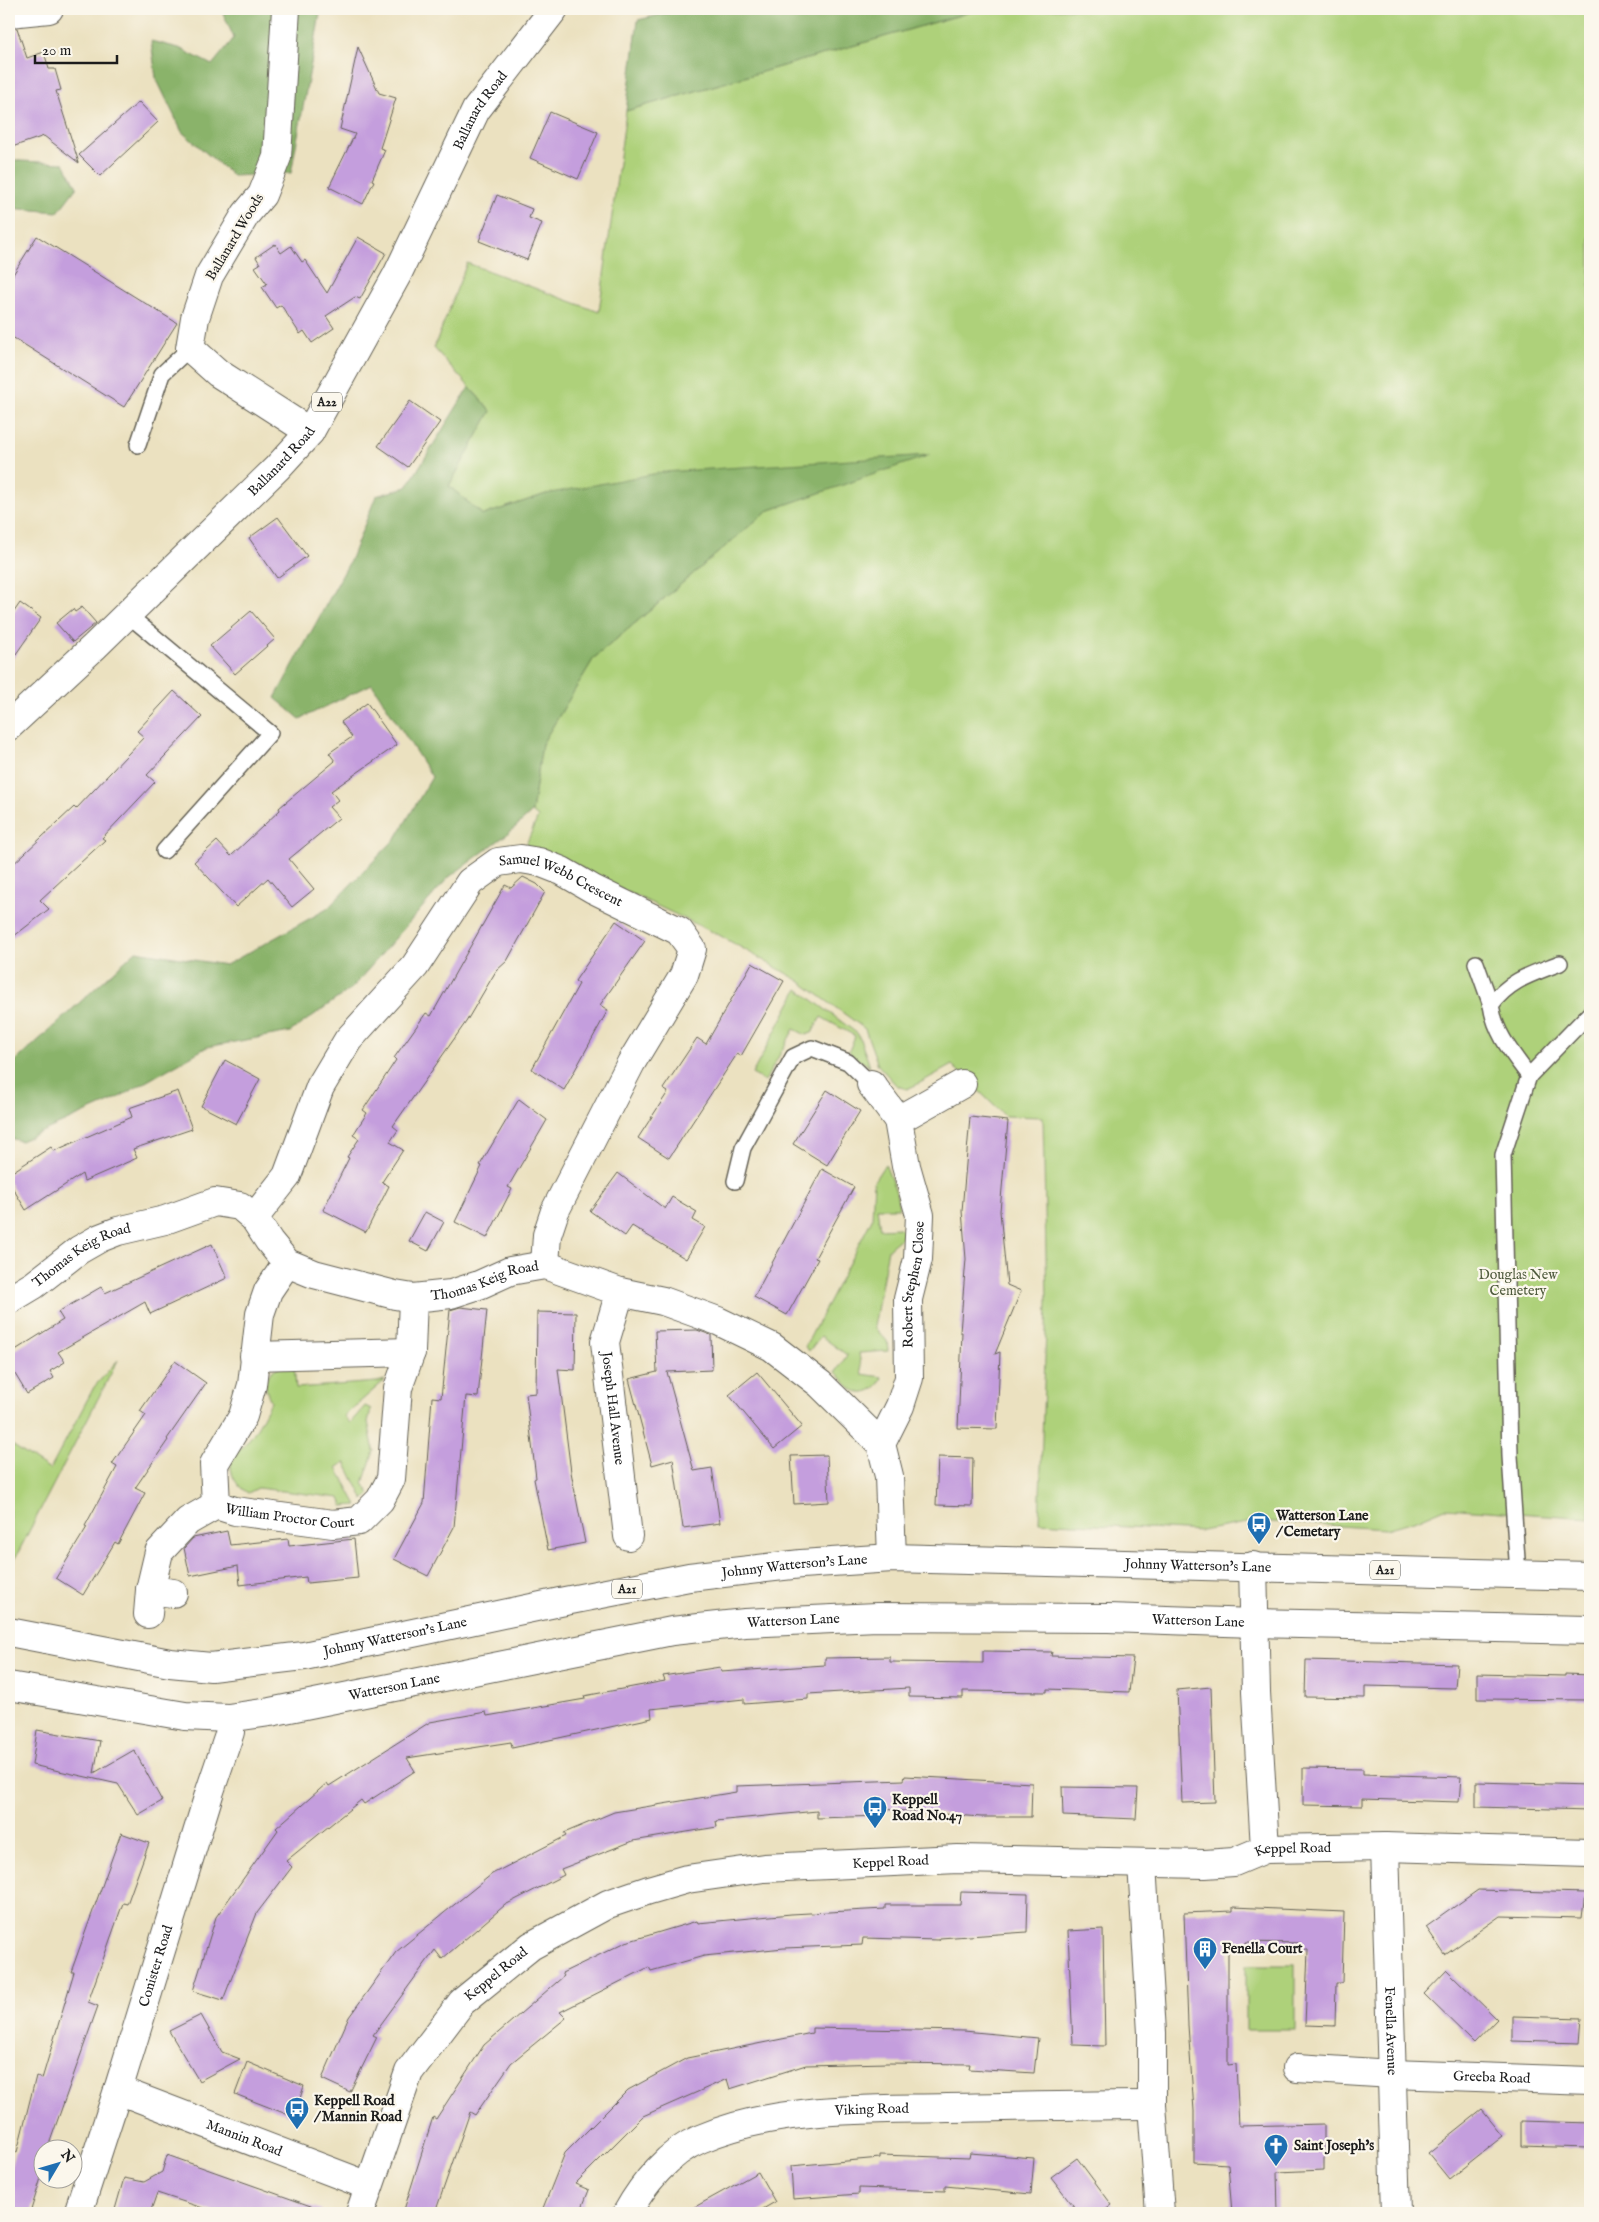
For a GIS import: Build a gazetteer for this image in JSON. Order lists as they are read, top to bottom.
{
  "streets": {
    "main road": [
      "Ballanard Road",
      "Ballanard Woods",
      "A22",
      "Samuel Webb Crescent",
      "Thomas Keig Road",
      "Robert Stephen Close",
      "Joseph Hall Avenue",
      "William Proctor Court",
      "Johnny Watterson's Lane",
      "A21",
      "Watterson Lane",
      "Keppel Road",
      "Conister Road",
      "Fenella Avenue",
      "Greeba Road",
      "Viking Road",
      "Mannin Road"
    ]
  },
  "crossings": [
    ["Samuel Webb Crescent", "Thomas Keig Road"],
    ["Thomas Keig Road", "Robert Stephen Close"],
    ["Thomas Keig Road", "Joseph Hall Avenue"],
    ["Thomas Keig Road", "William Proctor Court"],
    ["Watterson Lane", "Conister Road"],
    ["Keppel Road", "Fenella Avenue"],
    ["Keppel Road", "Mannin Road"],
    ["Conister Road", "Mannin Road"],
    ["Fenella Avenue", "Greeba Road"]
  ],
  "parks": ["Douglas New Cemetery"],
  "places": {
    "bus stop": ["Watterson Lane / Cemetary", "Keppell Road No.47", "Keppell Road / Mannin Road"],
    "building": ["Fenella Court"],
    "church": ["Saint Joseph's"]
  },
  "scale_bar": "20 m",
  "north": "top right"
}
